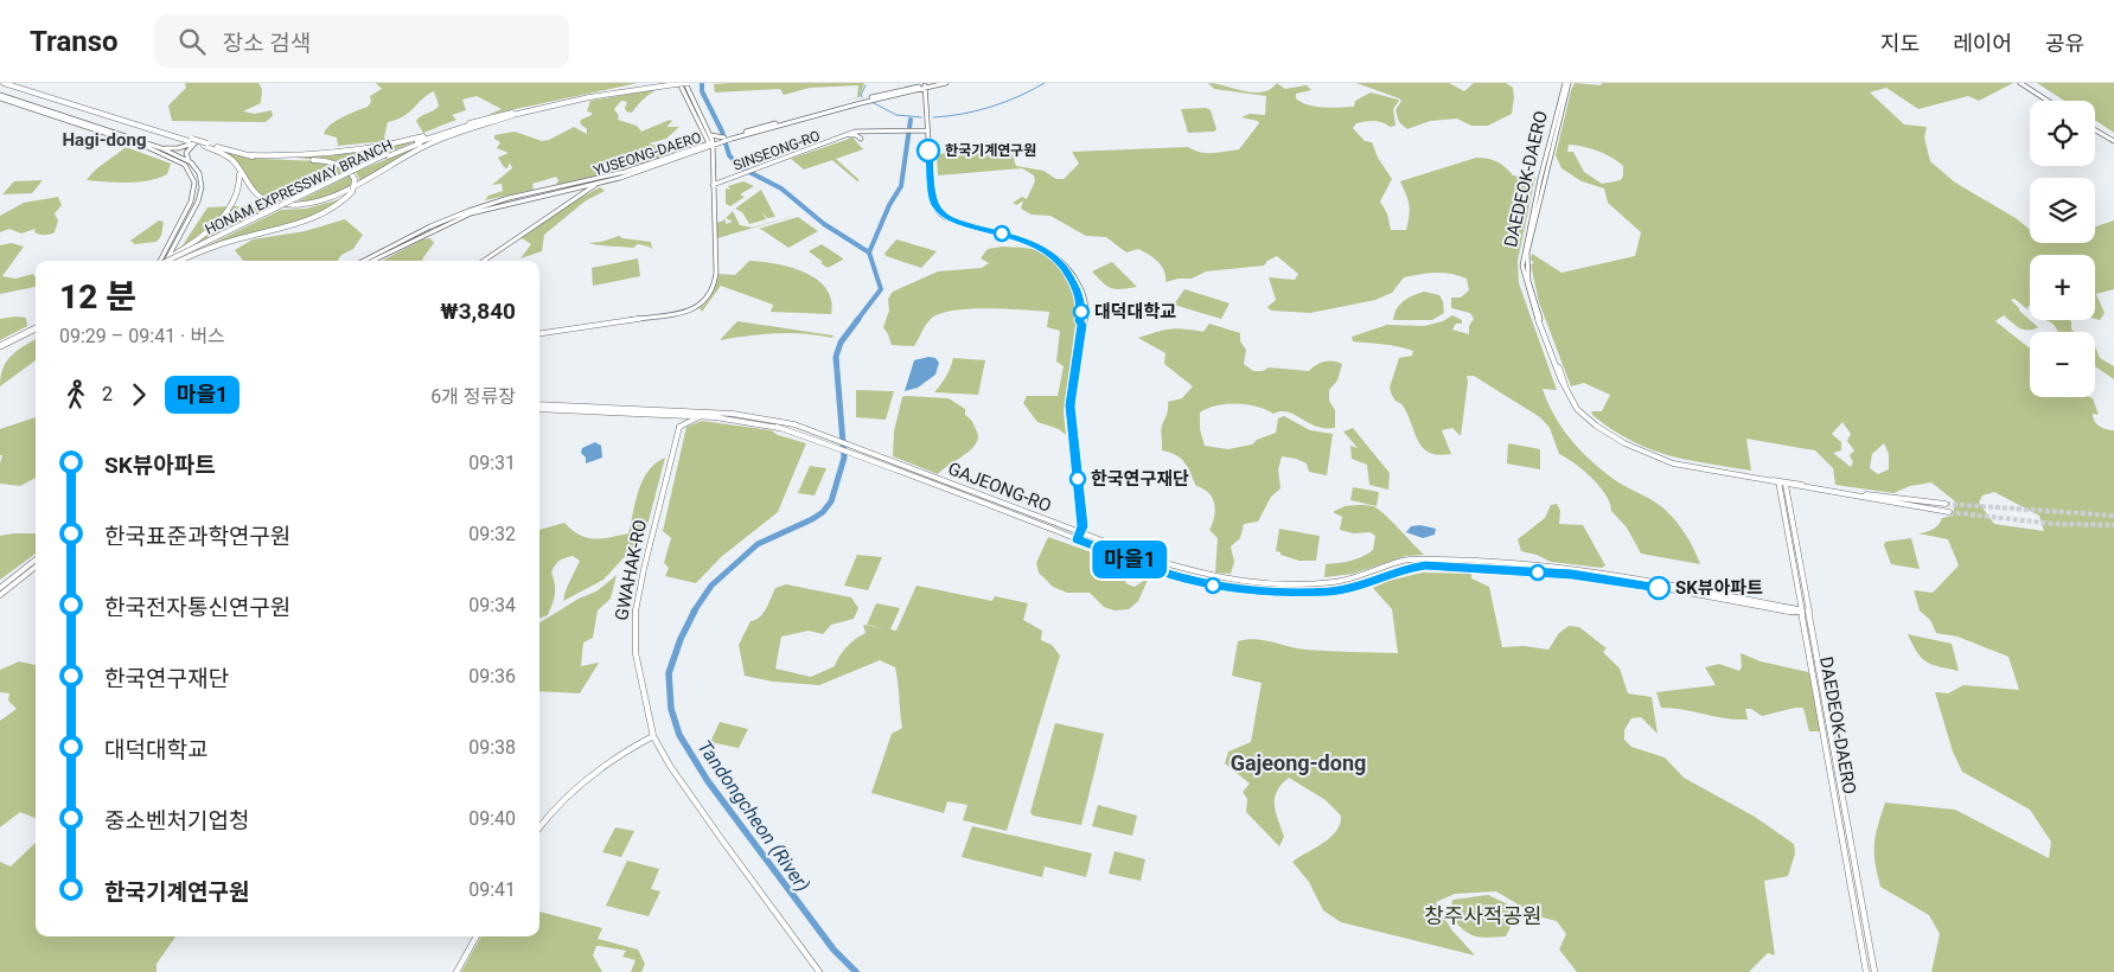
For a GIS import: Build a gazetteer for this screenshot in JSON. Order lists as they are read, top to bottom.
{
  "streets": {
    "highway": ["HONAM EXPRESSWAY BRANCH"],
    "main road": [
      "SINSEONG-RO",
      "YUSEONG-DAERO",
      "DAEDEOK-DAERO",
      "GAJEONG-RO",
      "GWAHAK-RO"
    ]
  },
  "crossings": [
    ["DAEDEOK-DAERO", "GAJEONG-RO"],
    ["GAJEONG-RO", "GWAHAK-RO"]
  ],
  "districts": ["Hagi-dong", "Gajeong-dong"],
  "water": ["Tandongcheon (River)"],
  "parks": ["창주사적공원"],
  "places": [
    "한국기계연구원",
    "대덕대학교",
    "한국연구재단",
    "SK뷰아파트"
  ],
  "lines": ["bus line 마을1"],
  "page": {
    "header": "Transo",
    "search": "장소 검색",
    "nav": ["지도", "레이어", "공유"],
    "on_map": "마을1",
    "map_buttons": ["+", "−"],
    "heading": ["12 분", "09:29 – 09:41 · 버스", "₩3,840"],
    "legs": ["2", "마을1", "6개 정류장"],
    "list": [
      {
        "name": "SK뷰아파트",
        "value": "09:31"
      },
      {
        "name": "한국표준과학연구원",
        "value": "09:32"
      },
      {
        "name": "한국전자통신연구원",
        "value": "09:34"
      },
      {
        "name": "한국연구재단",
        "value": "09:36"
      },
      {
        "name": "대덕대학교",
        "value": "09:38"
      },
      {
        "name": "중소벤처기업청",
        "value": "09:40"
      },
      {
        "name": "한국기계연구원",
        "value": "09:41"
      }
    ]
  }
}
